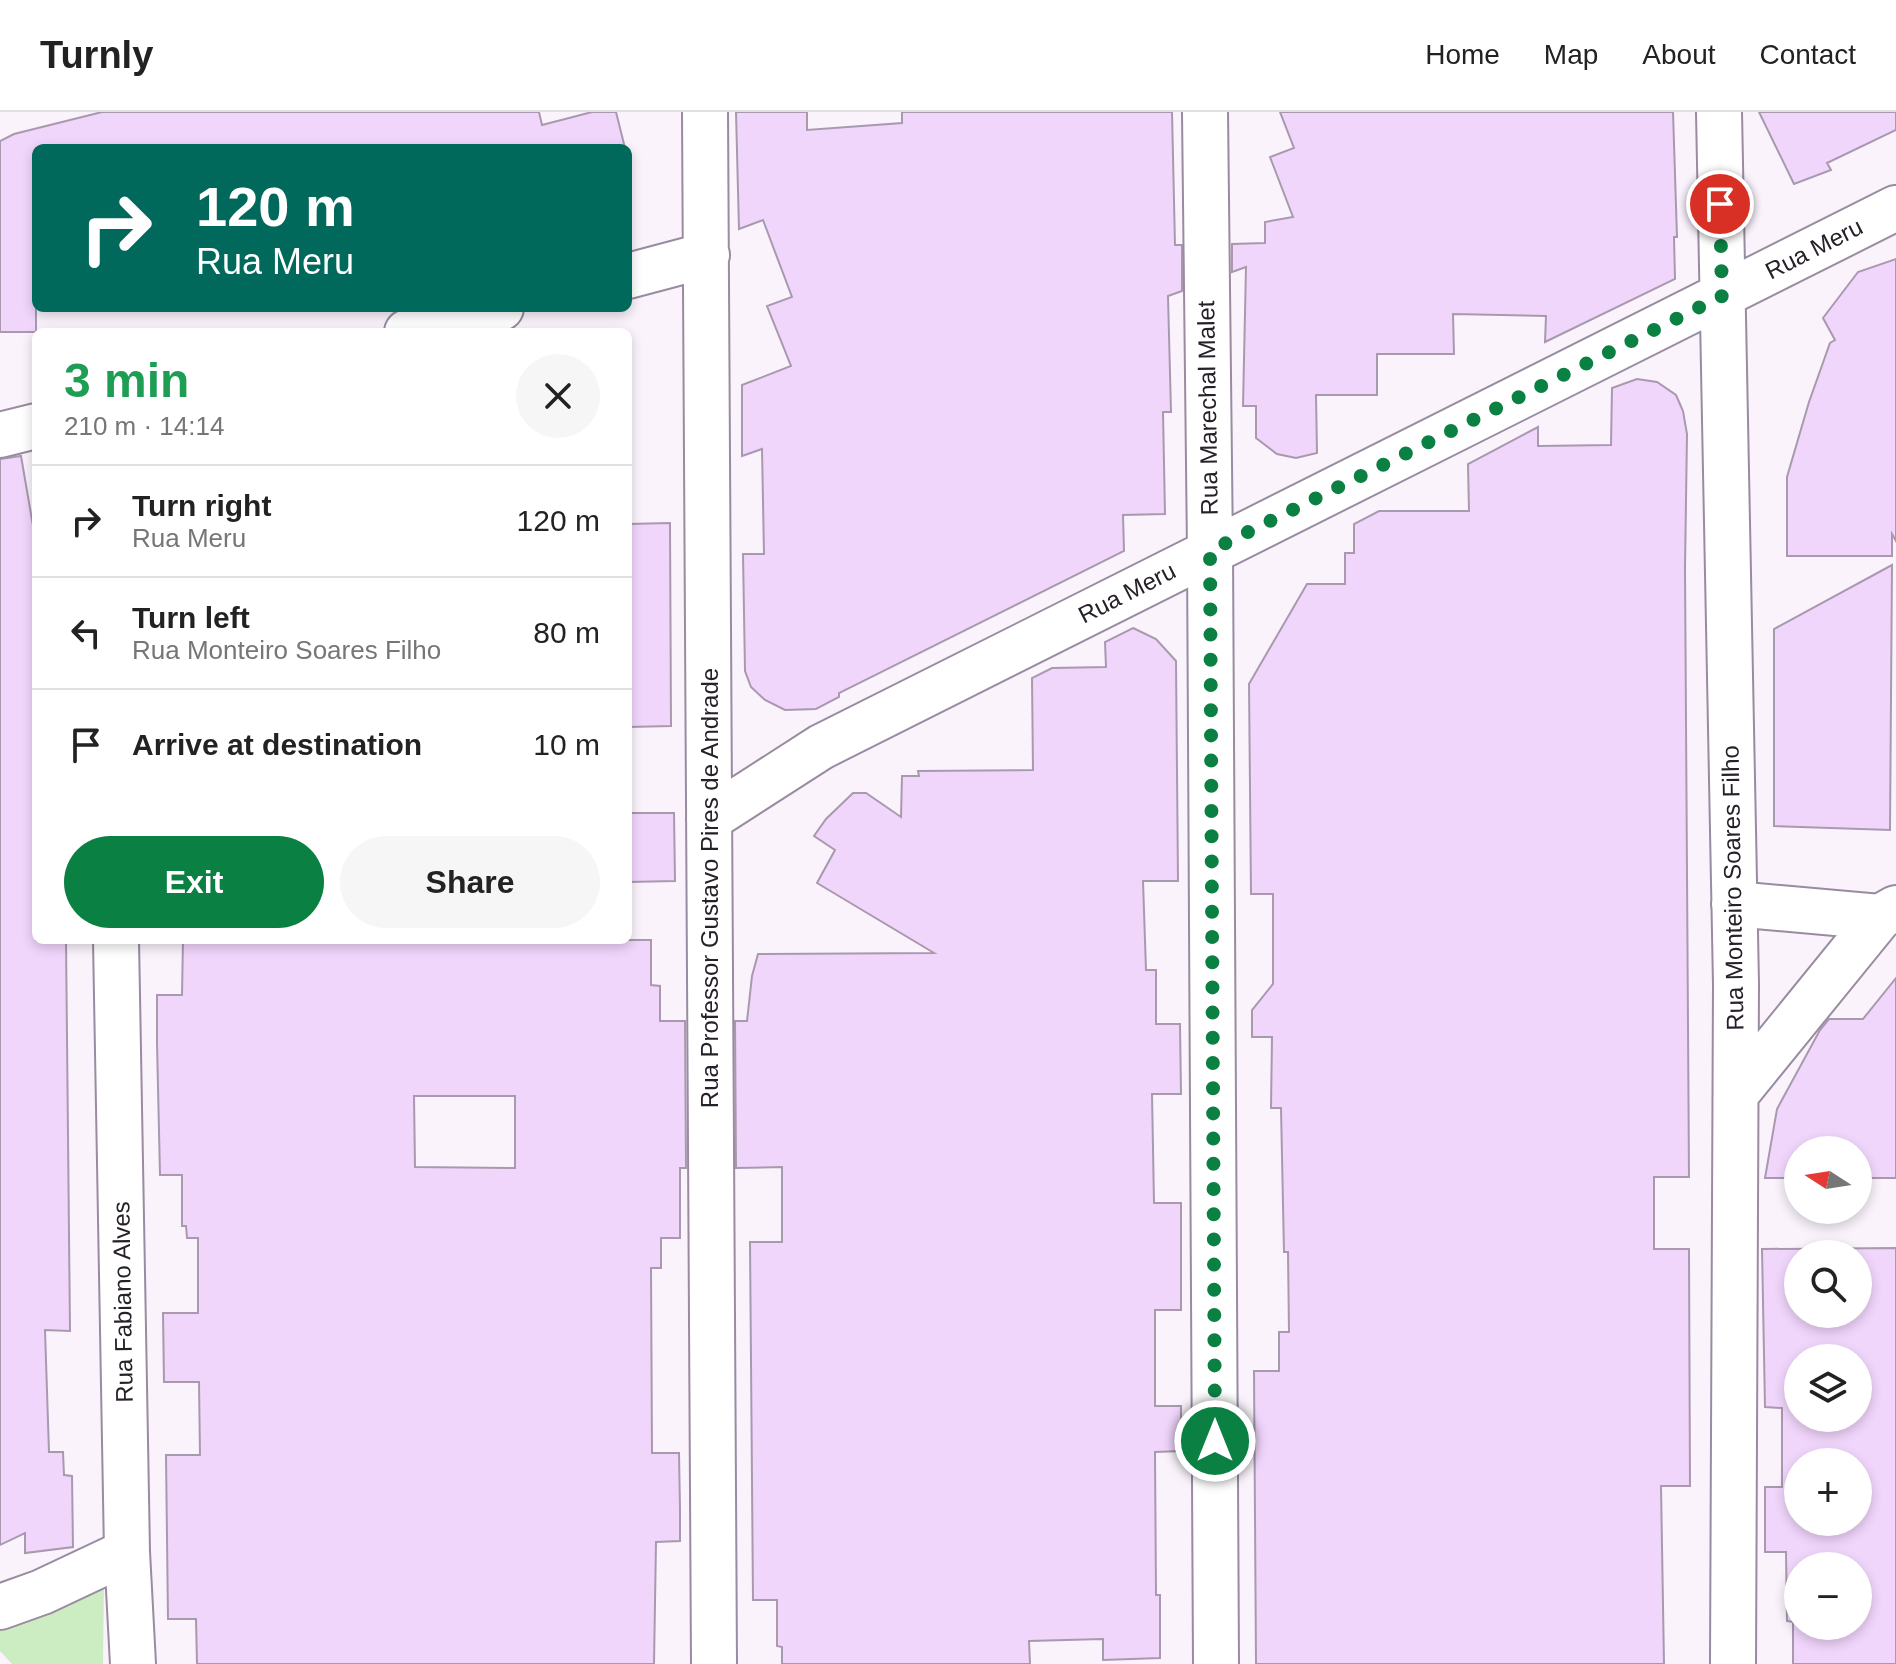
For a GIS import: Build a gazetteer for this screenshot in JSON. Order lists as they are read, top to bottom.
{
  "streets": {
    "street": [
      "Rua Meru",
      "Rua Marechal Malet",
      "Rua Professor Gustavo Pires de Andrade",
      "Rua Monteiro Soares Filho",
      "Rua Fabiano Alves"
    ]
  },
  "crossings": [
    ["Rua Meru", "Rua Marechal Malet"],
    ["Rua Meru", "Rua Professor Gustavo Pires de Andrade"],
    ["Rua Meru", "Rua Monteiro Soares Filho"]
  ],
  "north": "left",
  "page": {
    "header": "Turnly",
    "nav": [
      "Home",
      "Map",
      "About",
      "Contact"
    ],
    "turn": ["120 m", "Rua Meru"],
    "heading": ["3 min", "210 m · 14:14"],
    "list": [
      {
        "name": "Turn right",
        "note": "Rua Meru",
        "value": "120 m"
      },
      {
        "name": "Turn left",
        "note": "Rua Monteiro Soares Filho",
        "value": "80 m"
      },
      {
        "name": "Arrive at destination",
        "value": "10 m"
      }
    ],
    "buttons": ["Exit", "Share"],
    "map_buttons": ["+", "−"]
  }
}
